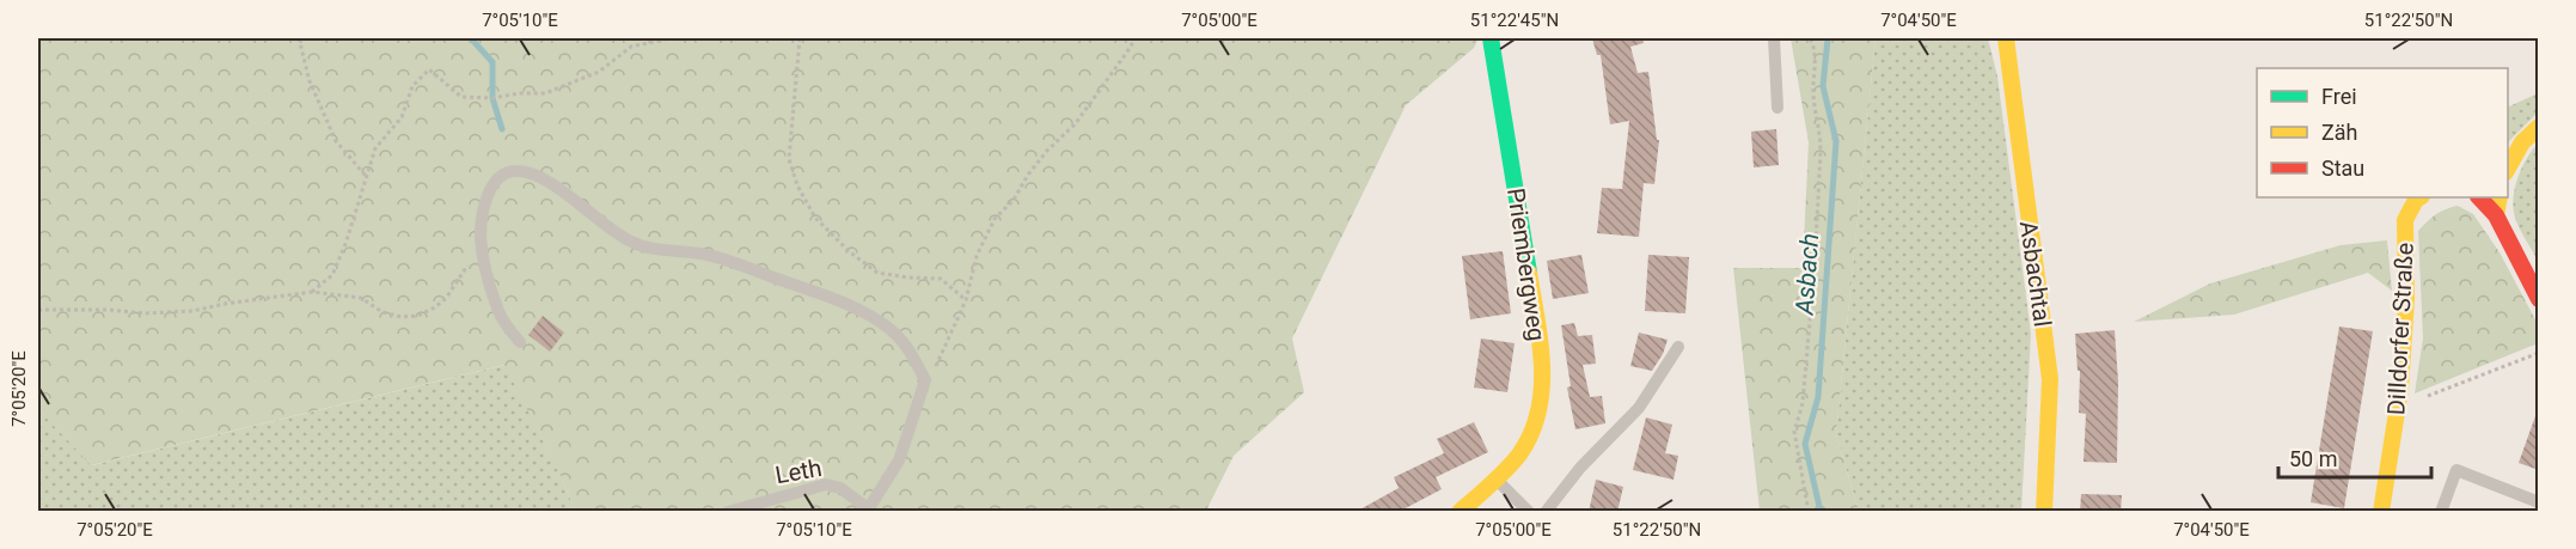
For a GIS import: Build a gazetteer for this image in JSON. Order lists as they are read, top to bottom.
{
  "streets": {
    "main road": ["Priembergweg", "Asbachtal", "Dilldorfer Straße"],
    "lane": ["Leth"]
  },
  "water": ["Asbach"],
  "legend": ["Frei", "Zäh", "Stau"],
  "scale_bar": "50 m",
  "coordinates": [
    "7°05'10\"E",
    "7°05'00\"E",
    "51°22'45\"N",
    "7°04'50\"E",
    "51°22'50\"N",
    "7°05'20\"E"
  ]
}
